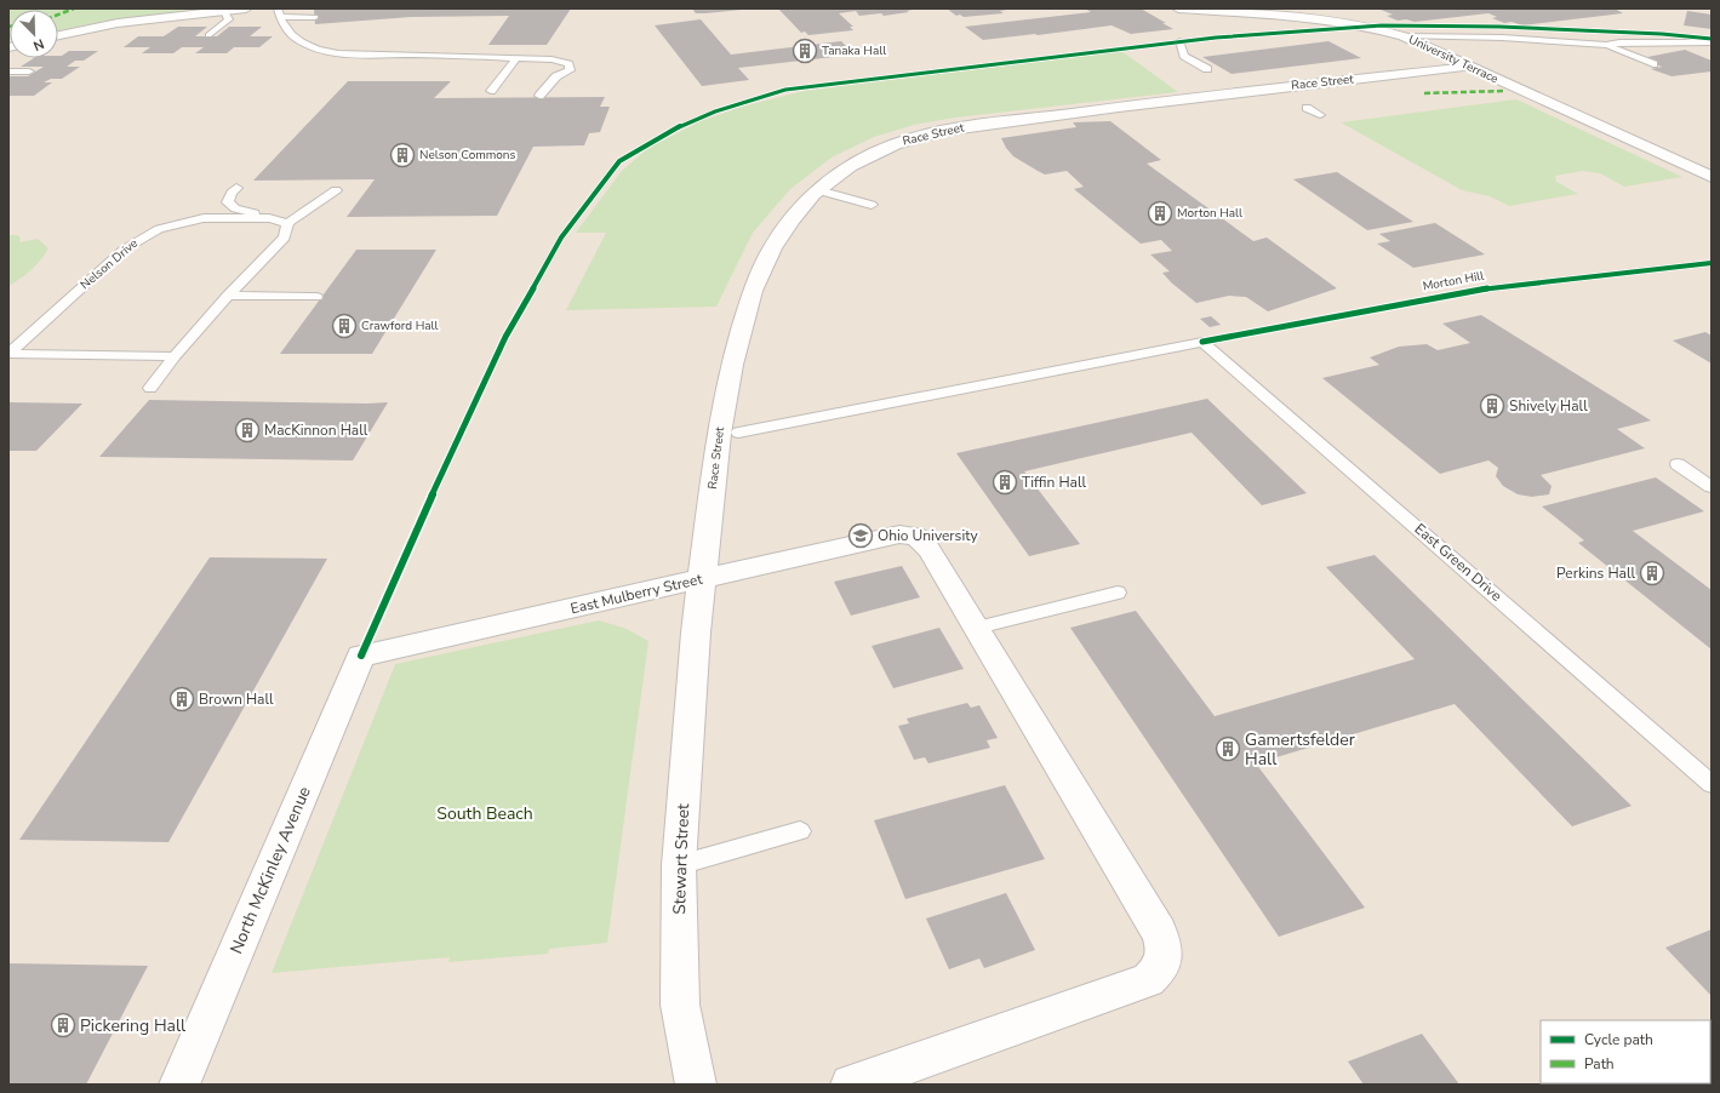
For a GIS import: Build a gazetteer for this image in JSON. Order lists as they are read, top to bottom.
{
  "streets": {
    "street": [
      "University Terrace",
      "Race Street",
      "East Mulberry Street",
      "Stewart Street",
      "North McKinley Avenue"
    ],
    "lane": ["Nelson Drive", "East Green Drive"],
    "cycle path": ["Morton Hill"]
  },
  "crossings": [
    ["University Terrace", "Race Street"],
    ["Race Street", "East Mulberry Street"],
    ["Race Street", "Stewart Street"],
    ["East Mulberry Street", "North McKinley Avenue"]
  ],
  "parks": ["South Beach"],
  "places": {
    "building": [
      "Tanaka Hall",
      "Nelson Commons",
      "Morton Hall",
      "Crawford Hall",
      "Shively Hall",
      "MacKinnon Hall",
      "Tiffin Hall",
      "Perkins Hall",
      "Brown Hall",
      "Gamertsfelder Hall",
      "Pickering Hall"
    ],
    "school or university": ["Ohio University"]
  },
  "legend": ["Cycle path", "Path"],
  "north": "bottom right"
}
